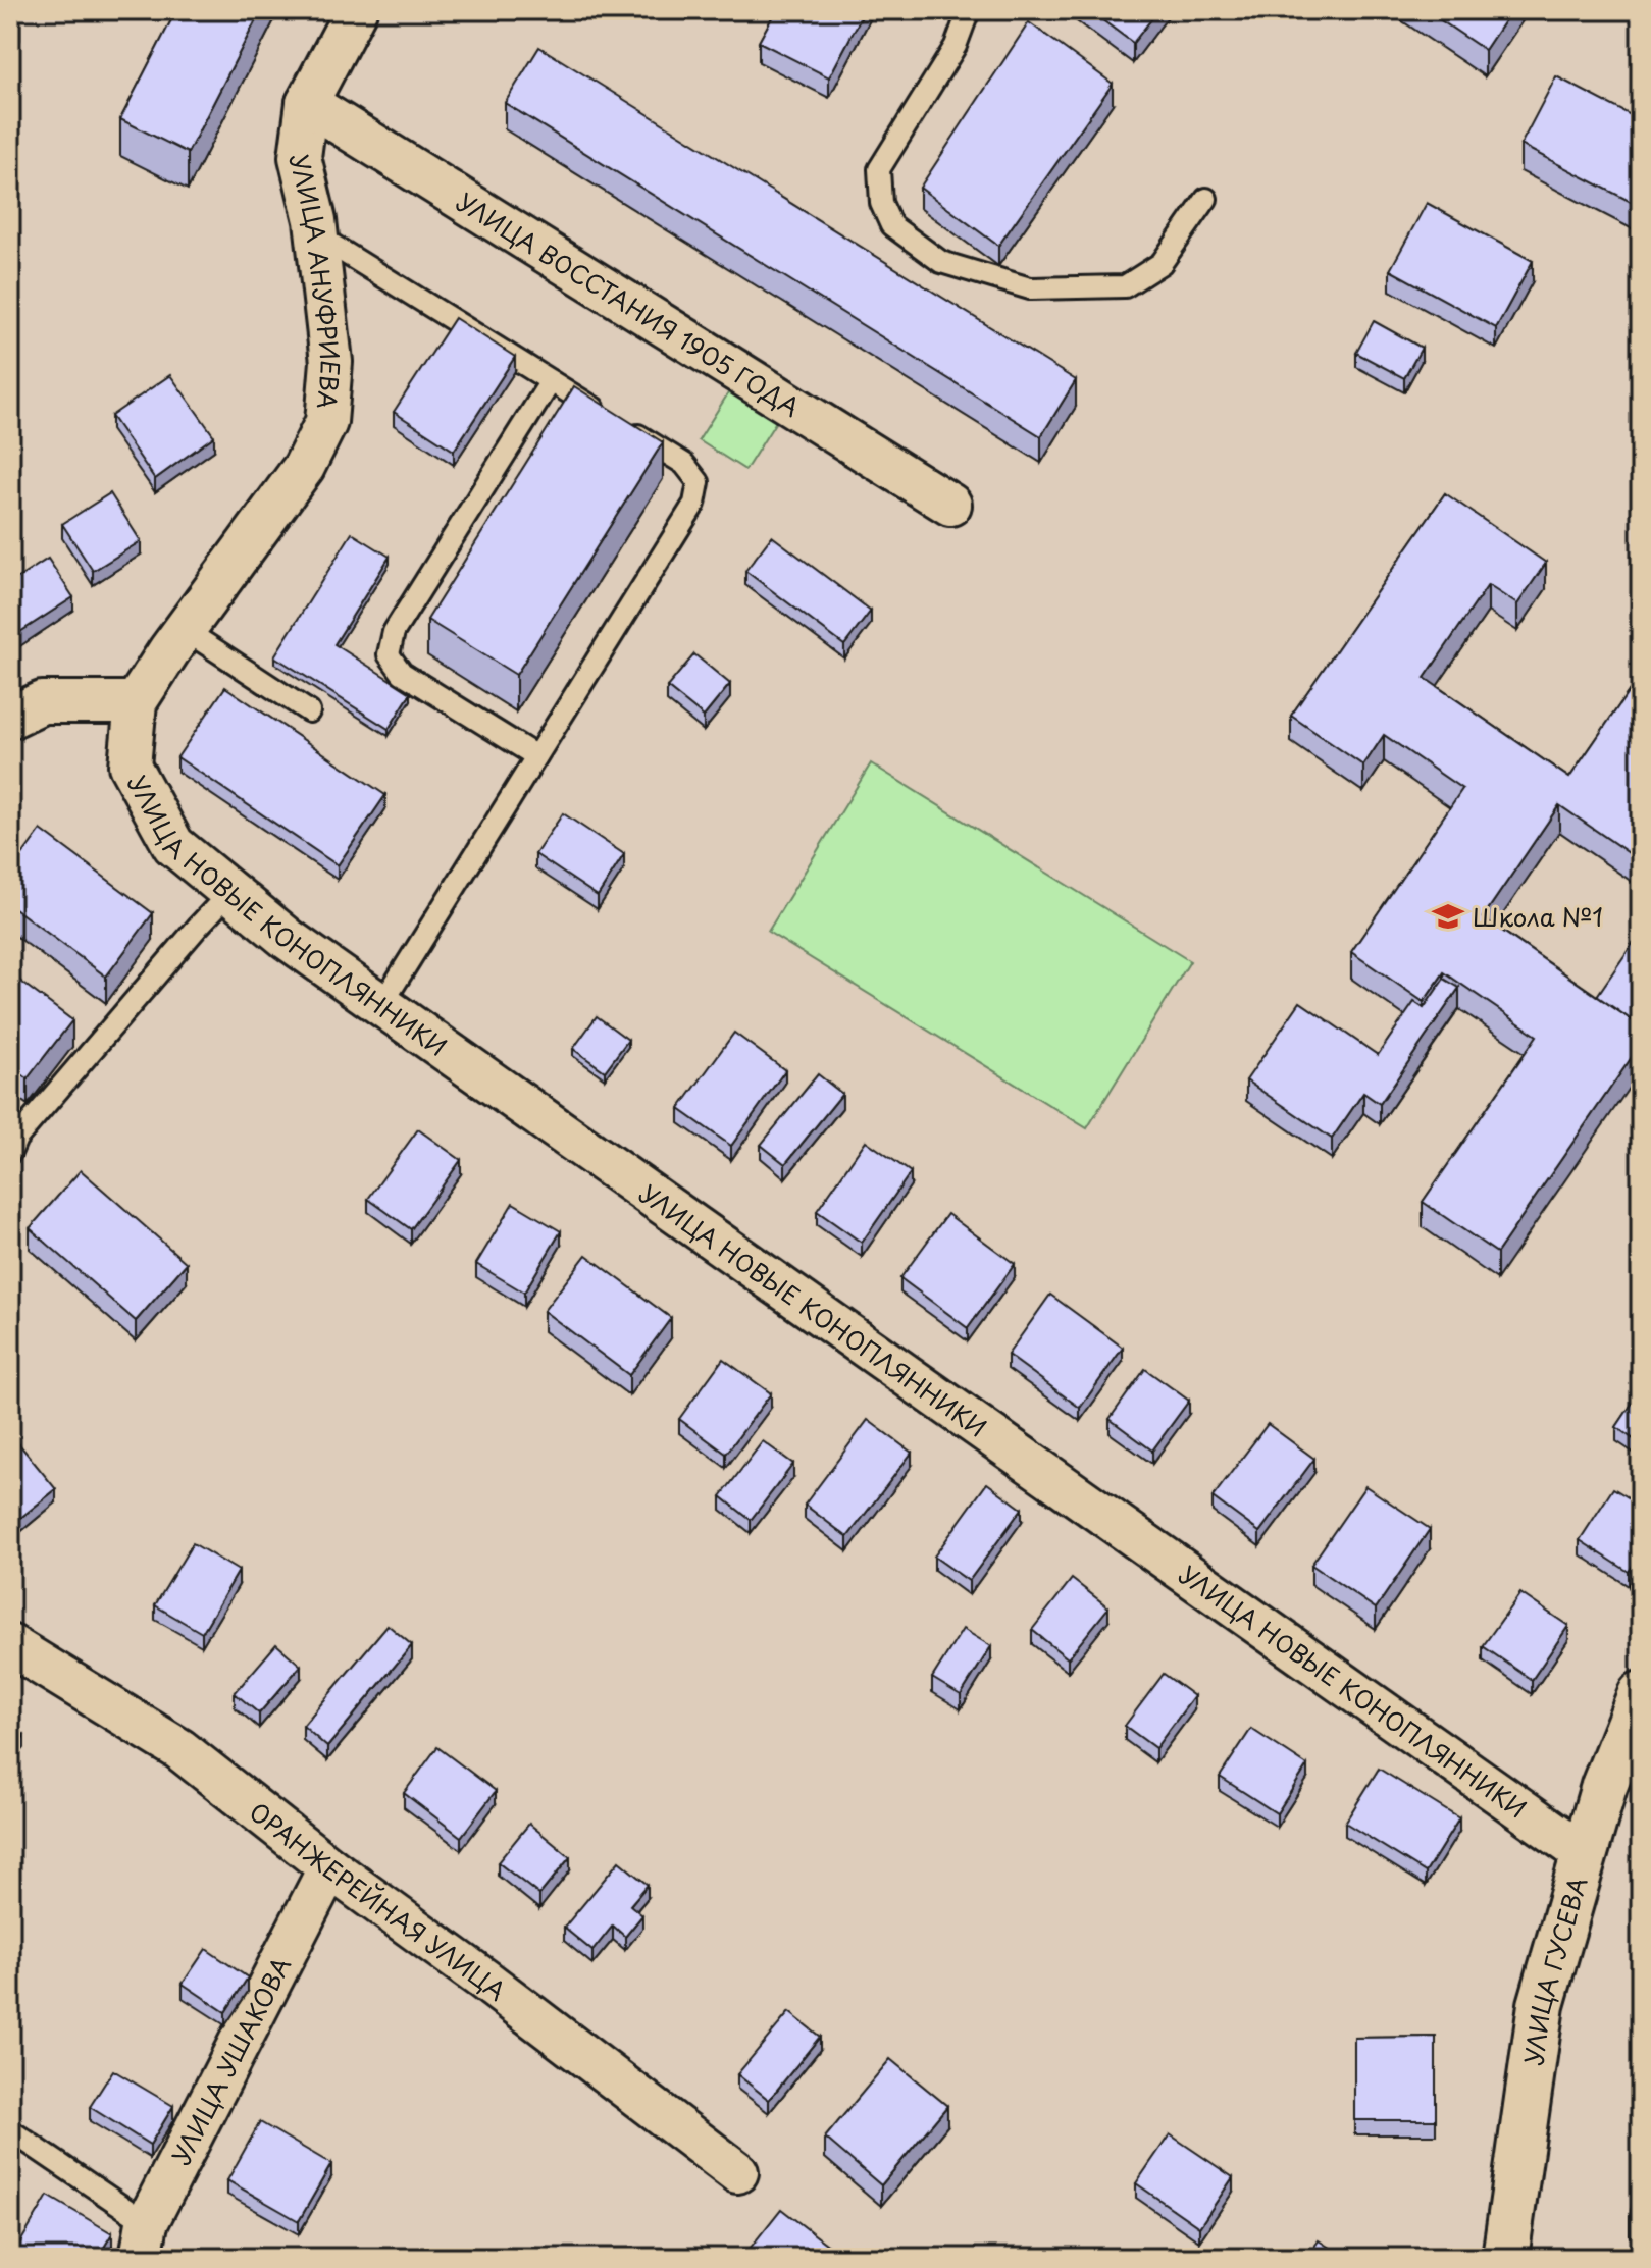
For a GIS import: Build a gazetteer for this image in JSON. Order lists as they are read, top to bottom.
{
  "streets": {
    "main road": ["УЛИЦА ГУСЕВА"],
    "street": [
      "УЛИЦА АНУФРИЕВА",
      "УЛИЦА ВОССТАНИЯ 1905 ГОДА",
      "УЛИЦА НОВЫЕ КОНОПЛЯННИКИ",
      "ОРАНЖЕРЕЙНАЯ УЛИЦА",
      "УЛИЦА УШАКОВА"
    ]
  },
  "crossings": [
    ["УЛИЦА АНУФРИЕВА", "УЛИЦА ВОССТАНИЯ 1905 ГОДА"],
    ["УЛИЦА АНУФРИЕВА", "УЛИЦА НОВЫЕ КОНОПЛЯННИКИ"],
    ["УЛИЦА НОВЫЕ КОНОПЛЯННИКИ", "УЛИЦА ГУСЕВА"],
    ["ОРАНЖЕРЕЙНАЯ УЛИЦА", "УЛИЦА УШАКОВА"]
  ],
  "places": {
    "school or university": ["Школа №1"]
  }
}
